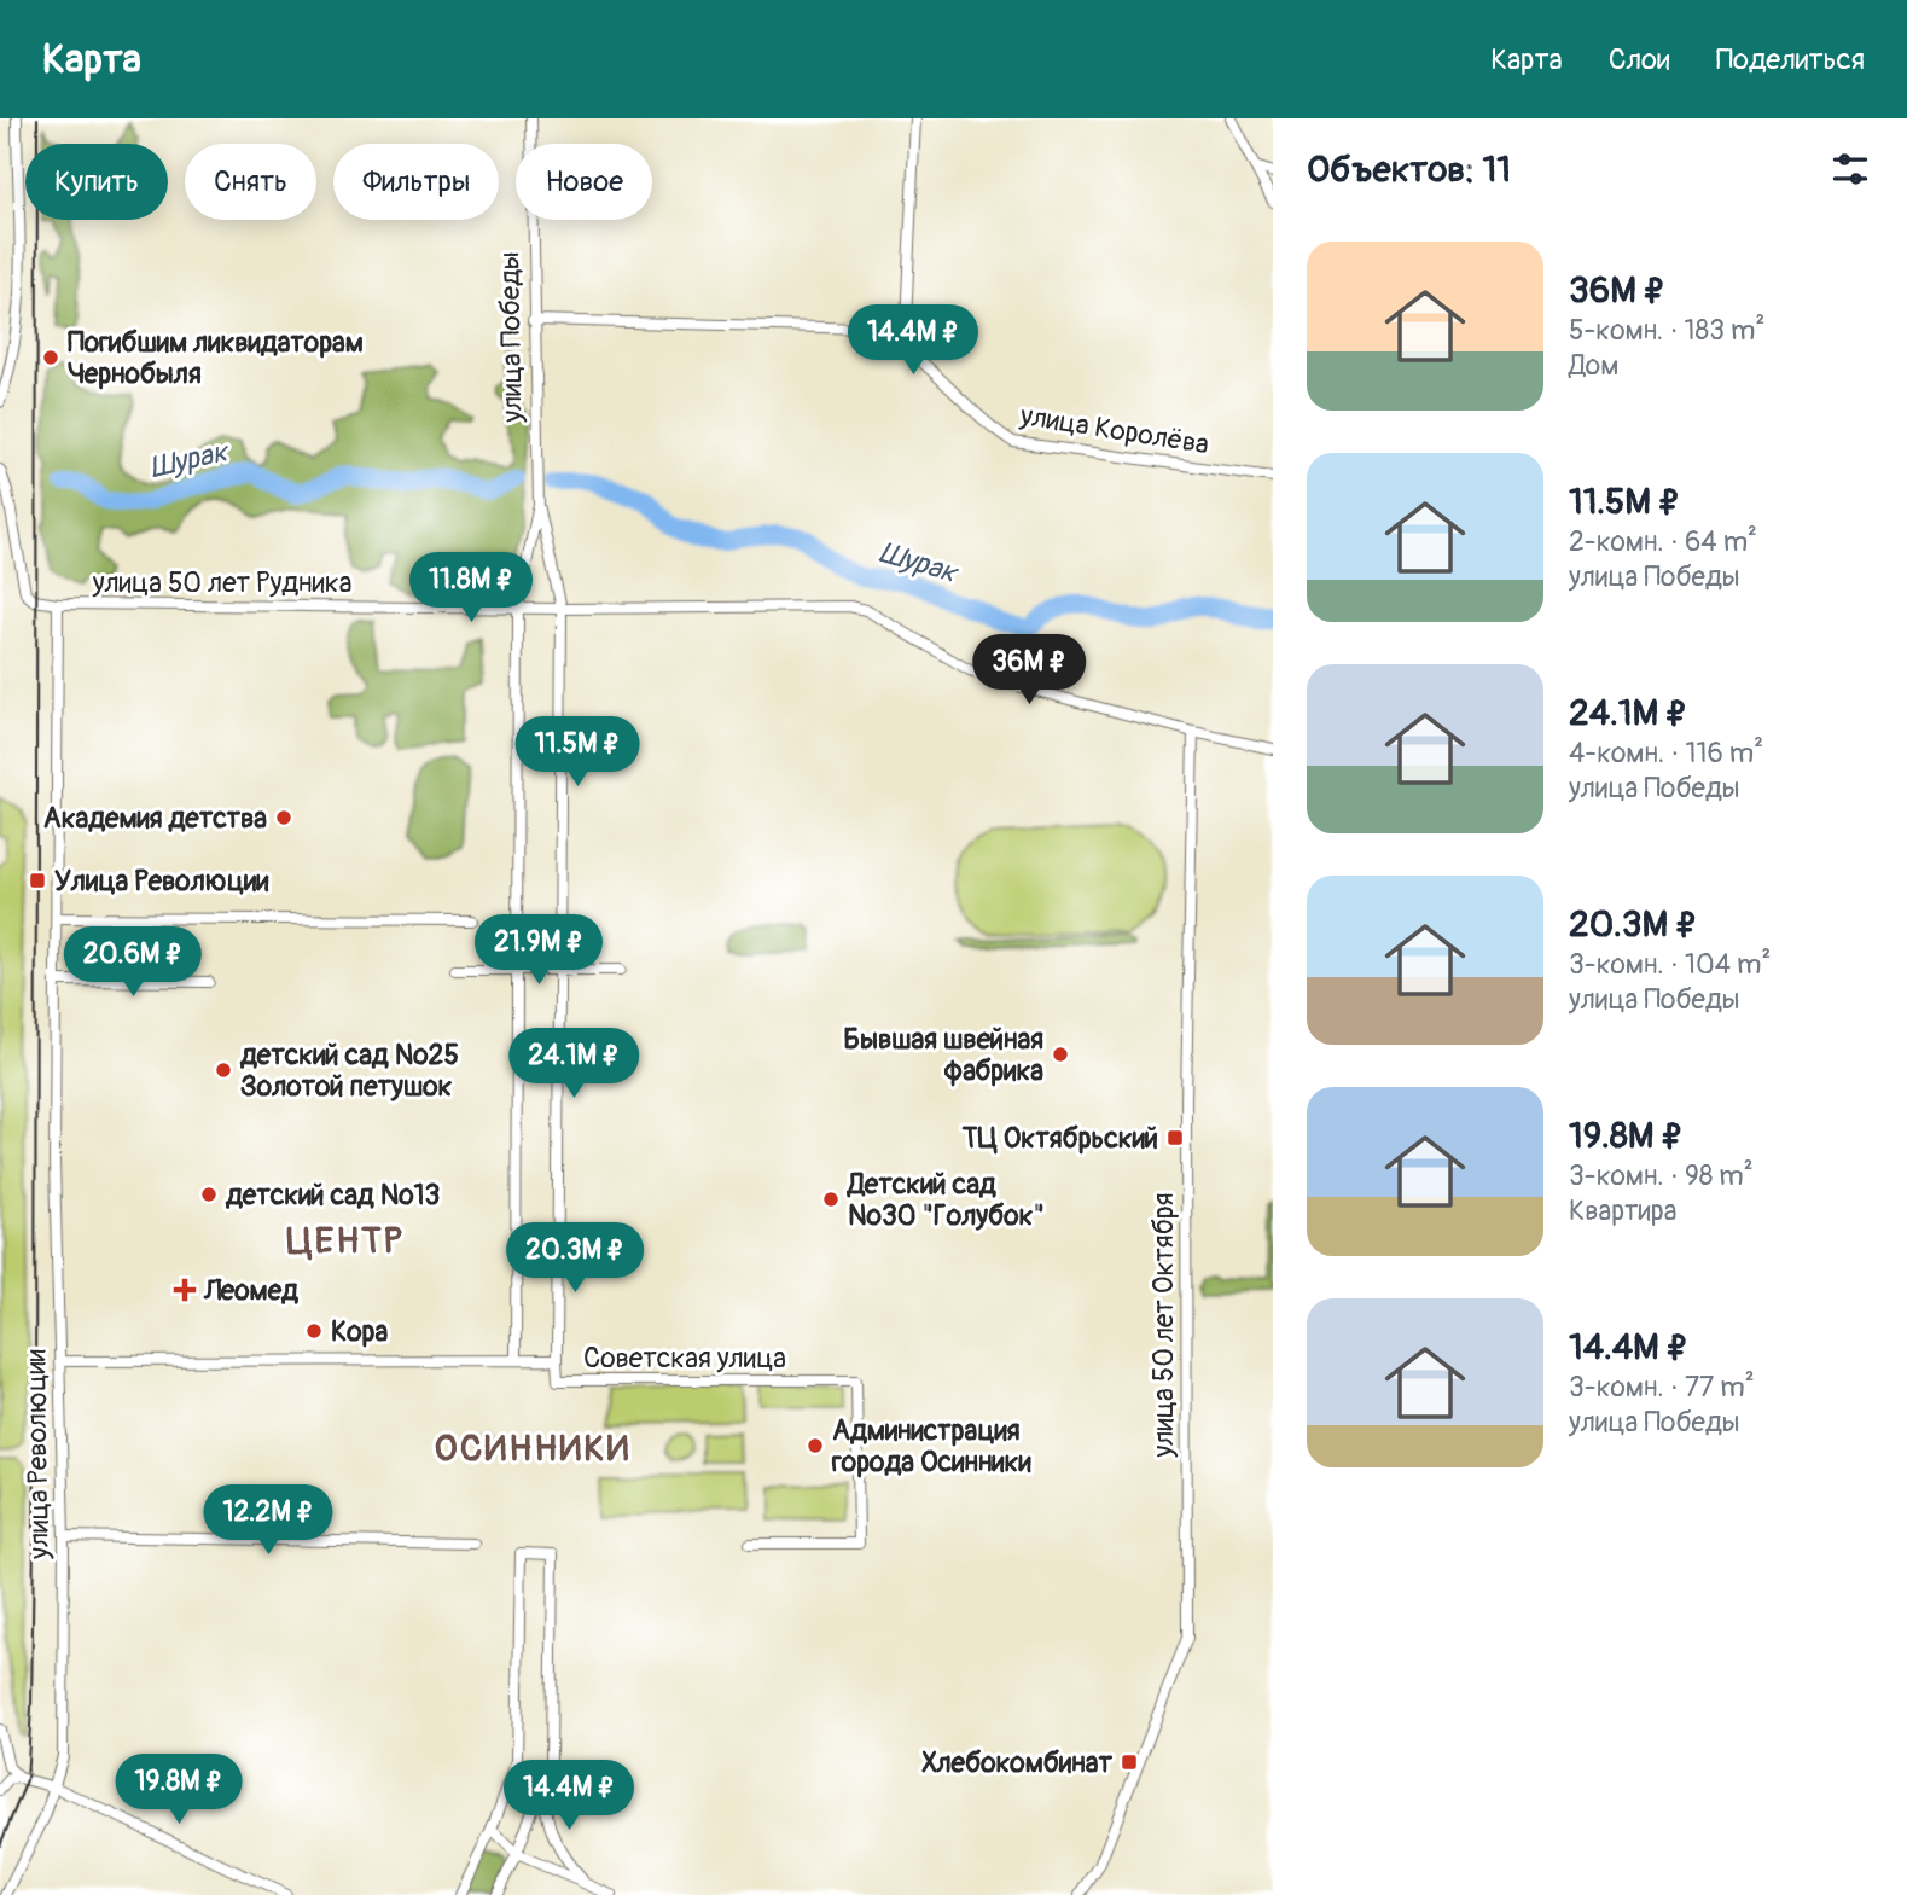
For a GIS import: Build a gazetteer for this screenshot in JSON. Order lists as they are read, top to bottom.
{
  "streets": {
    "street": [
      "улица Победы",
      "улица Королёва",
      "улица 50 лет Рудника",
      "улица 50 лет Октября",
      "Советская улица",
      "улица Революции"
    ]
  },
  "crossings": [
    ["улица Победы", "улица Королёва"],
    ["улица Победы", "улица 50 лет Рудника"],
    ["улица Победы", "Советская улица"],
    ["улица 50 лет Рудника", "улица 50 лет Октября"],
    ["улица 50 лет Рудника", "улица Революции"],
    ["Советская улица", "улица Революции"]
  ],
  "districts": ["ЦЕНТР", "ОСИННИКИ"],
  "water": ["Шурак"],
  "places": {
    "other": [
      "Погибшим ликвидаторам Чернобыля",
      "Академия детства",
      "Бывшая швейная фабрика",
      "детский сад №25 Золотой петушок",
      "детский сад №13",
      "Детский сад №30 \"Голубок\"",
      "Кора",
      "Администрация города Осинники"
    ],
    "transit": ["Улица Революции", "ТЦ Октябрьский", "Хлебокомбинат"],
    "health": ["Леомед"]
  },
  "page": {
    "header": "Карта",
    "nav": ["Карта", "Слои", "Поделиться"],
    "heading": "Объектов: 11",
    "chip": [
      "Купить",
      "Снять",
      "Фильтры",
      "Новое"
    ],
    "list": [
      {
        "name": "36M ₽",
        "note": "5-комн. · 183 m² · Дом"
      },
      {
        "name": "11.5M ₽",
        "note": "2-комн. · 64 m² · улица Победы"
      },
      {
        "name": "24.1M ₽",
        "note": "4-комн. · 116 m² · улица Победы"
      },
      {
        "name": "20.3M ₽",
        "note": "3-комн. · 104 m² · улица Победы"
      },
      {
        "name": "19.8M ₽",
        "note": "3-комн. · 98 m² · Квартира"
      },
      {
        "name": "14.4M ₽",
        "note": "3-комн. · 77 m² · улица Победы"
      }
    ],
    "price": [
      "14.4M ₽",
      "11.8M ₽",
      "36M ₽",
      "11.5M ₽",
      "21.9M ₽",
      "20.6M ₽",
      "24.1M ₽",
      "20.3M ₽",
      "12.2M ₽",
      "19.8M ₽",
      "14.4M ₽"
    ]
  }
}
